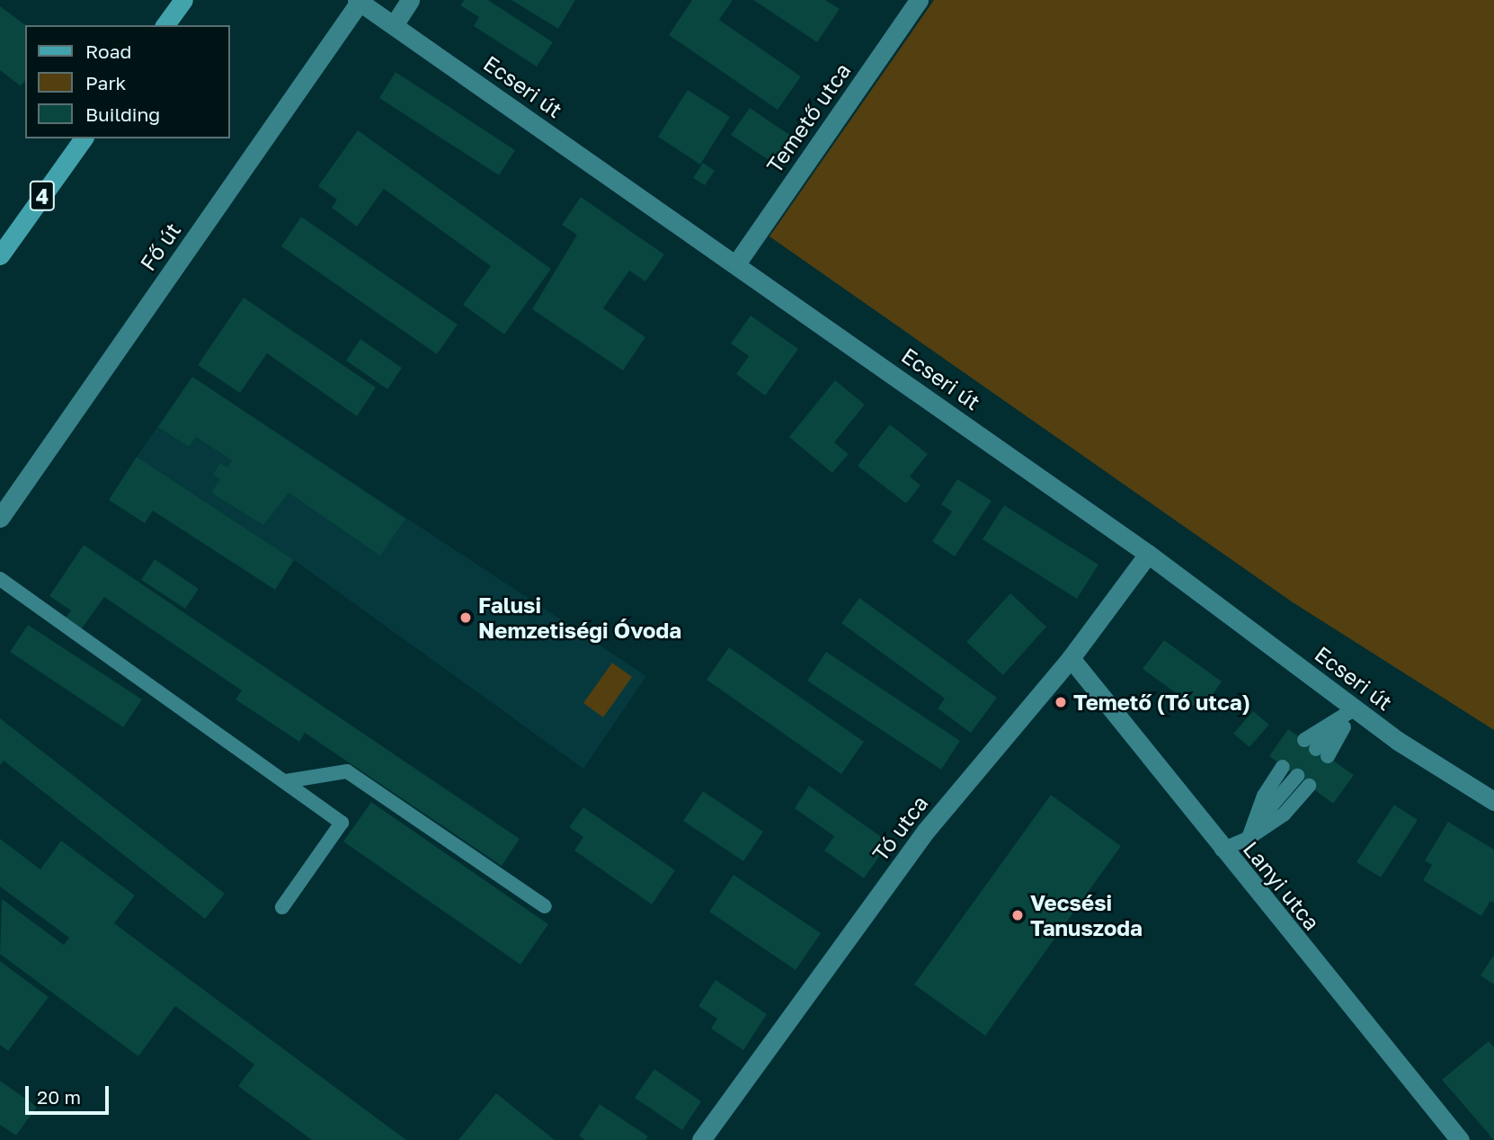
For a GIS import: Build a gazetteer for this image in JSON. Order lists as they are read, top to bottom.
{
  "streets": {
    "main road": ["4"],
    "street": [
      "Ecseri út",
      "Temető utca",
      "Fő út",
      "Tó utca",
      "Lanyi utca"
    ]
  },
  "crossings": [
    ["Ecseri út", "Temető utca"],
    ["Ecseri út", "Fő út"],
    ["Ecseri út", "Tó utca"],
    ["Tó utca", "Lanyi utca"]
  ],
  "places": ["Falusi Nemzetiségi Óvoda", "Temető (Tó utca)", "Vecsési Tanuszoda"],
  "legend": ["Road", "Park", "Building"],
  "scale_bar": "20 m"
}
